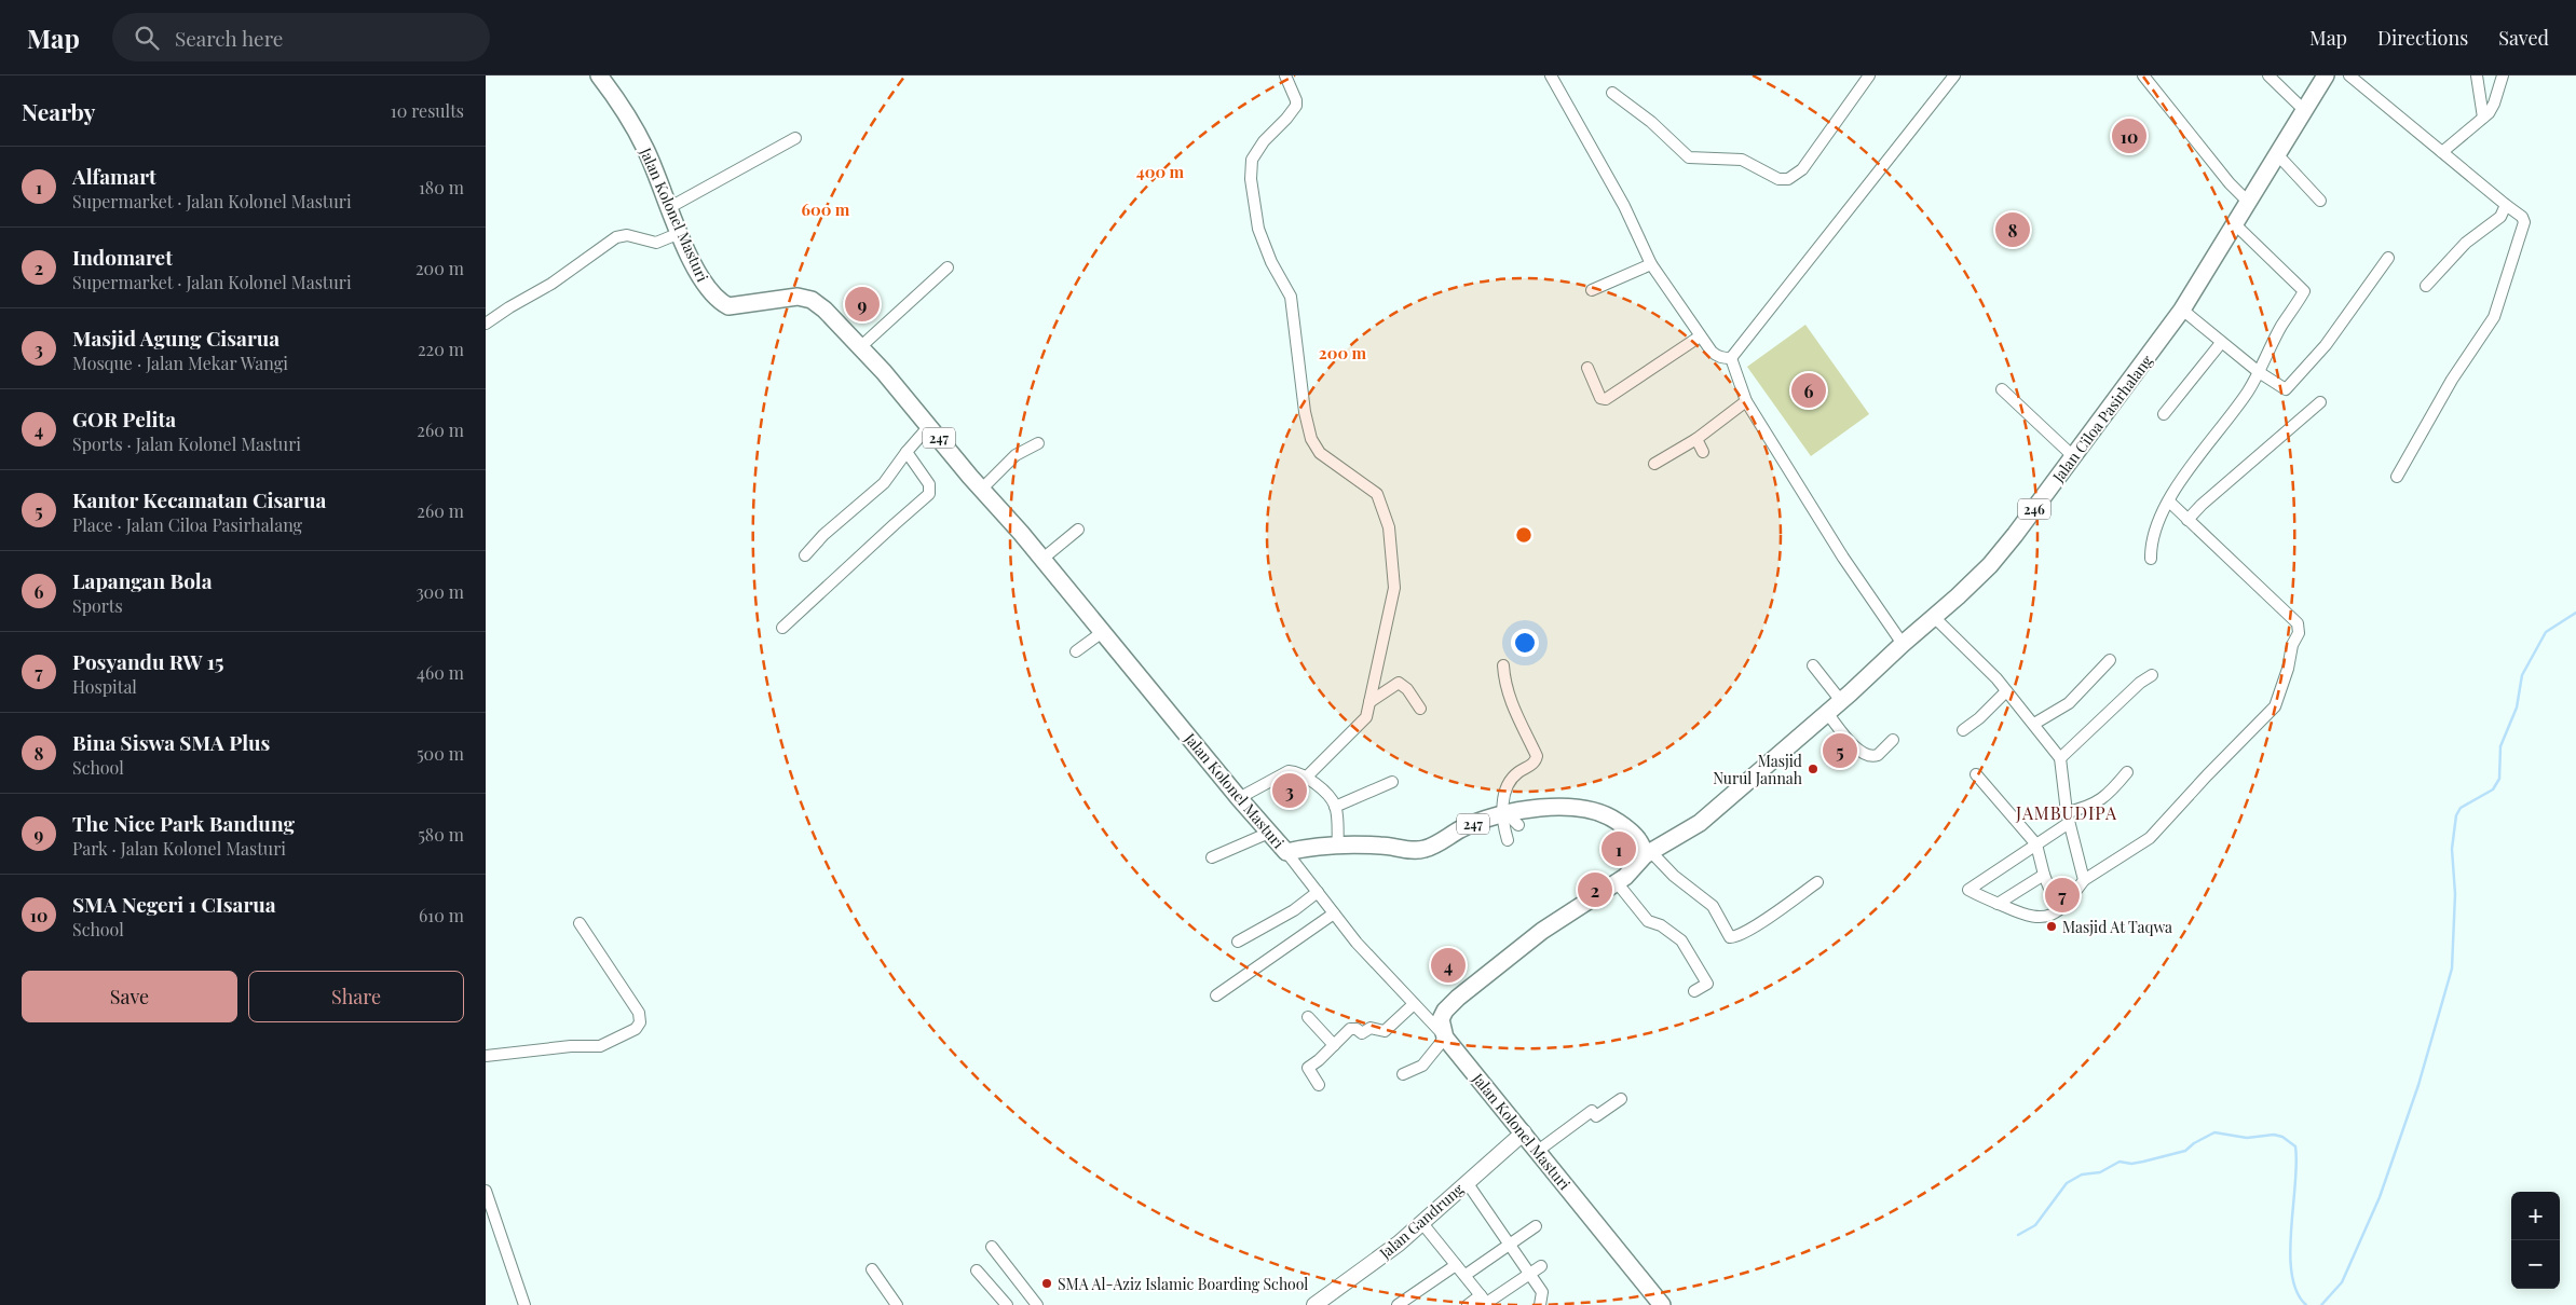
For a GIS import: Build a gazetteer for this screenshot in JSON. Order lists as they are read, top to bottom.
{
  "streets": {
    "main road": [
      "Jalan Kolonel Masturi",
      "Jalan Ciloa Pasirhalang",
      "247",
      "246"
    ],
    "street": ["Jalan Gandrung"]
  },
  "crossings": [
    ["Jalan Kolonel Masturi", "Jalan Ciloa Pasirhalang"],
    ["Jalan Kolonel Masturi", "Jalan Gandrung"]
  ],
  "districts": ["JAMBUDIPA"],
  "places": ["Masjid Nurul Jannah", "Masjid At Taqwa", "SMA Al-Aziz Islamic Boarding School"],
  "page": {
    "header": "Map",
    "search": "Search here",
    "nav": ["Map", "Directions", "Saved"],
    "heading": ["Nearby", "10 results"],
    "pins": [
      "10",
      "8",
      "9",
      "6",
      "5",
      "3",
      "1",
      "2",
      "7",
      "4"
    ],
    "list": [
      {
        "mark": "1",
        "name": "Alfamart",
        "note": "Supermarket · Jalan Kolonel Masturi",
        "value": "180 m"
      },
      {
        "mark": "2",
        "name": "Indomaret",
        "note": "Supermarket · Jalan Kolonel Masturi",
        "value": "200 m"
      },
      {
        "mark": "3",
        "name": "Masjid Agung Cisarua",
        "note": "Mosque · Jalan Mekar Wangi",
        "value": "220 m"
      },
      {
        "mark": "4",
        "name": "GOR Pelita",
        "note": "Sports · Jalan Kolonel Masturi",
        "value": "260 m"
      },
      {
        "mark": "5",
        "name": "Kantor Kecamatan Cisarua",
        "note": "Place · Jalan Ciloa Pasirhalang",
        "value": "260 m"
      },
      {
        "mark": "6",
        "name": "Lapangan Bola",
        "note": "Sports",
        "value": "300 m"
      },
      {
        "mark": "7",
        "name": "Posyandu RW 15",
        "note": "Hospital",
        "value": "460 m"
      },
      {
        "mark": "8",
        "name": "Bina Siswa SMA Plus",
        "note": "School",
        "value": "500 m"
      },
      {
        "mark": "9",
        "name": "The Nice Park Bandung",
        "note": "Park · Jalan Kolonel Masturi",
        "value": "580 m"
      },
      {
        "mark": "10",
        "name": "SMA Negeri 1 CIsarua",
        "note": "School",
        "value": "610 m"
      }
    ],
    "buttons": ["Save", "Share"],
    "map_buttons": ["+", "−"]
  },
  "rings": ["400 m", "600 m", "200 m"]
}
